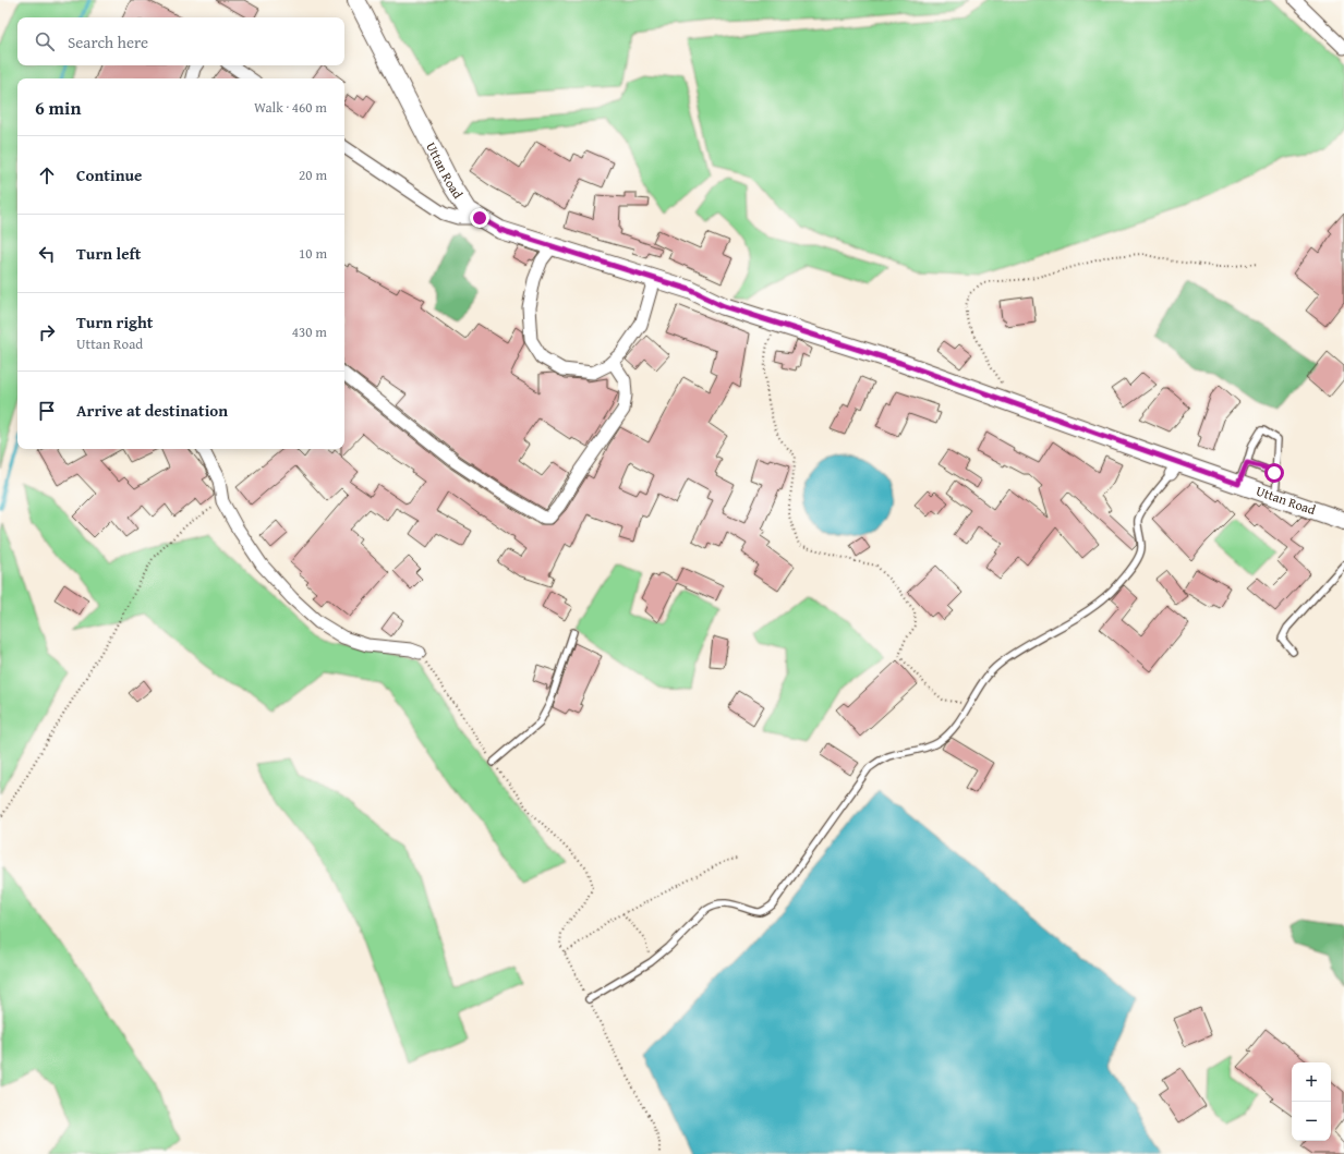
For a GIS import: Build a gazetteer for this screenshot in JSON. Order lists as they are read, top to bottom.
{
  "streets": {
    "main road": ["Uttan Road"]
  },
  "page": {
    "search": "Search here",
    "heading": ["6 min", "Walk · 460 m"],
    "list": [
      ["Continue", "20 m"],
      ["Turn left", "10 m"],
      ["Turn right", "Uttan Road", "430 m"],
      "Arrive at destination"
    ],
    "map_buttons": ["+", "−"]
  }
}
